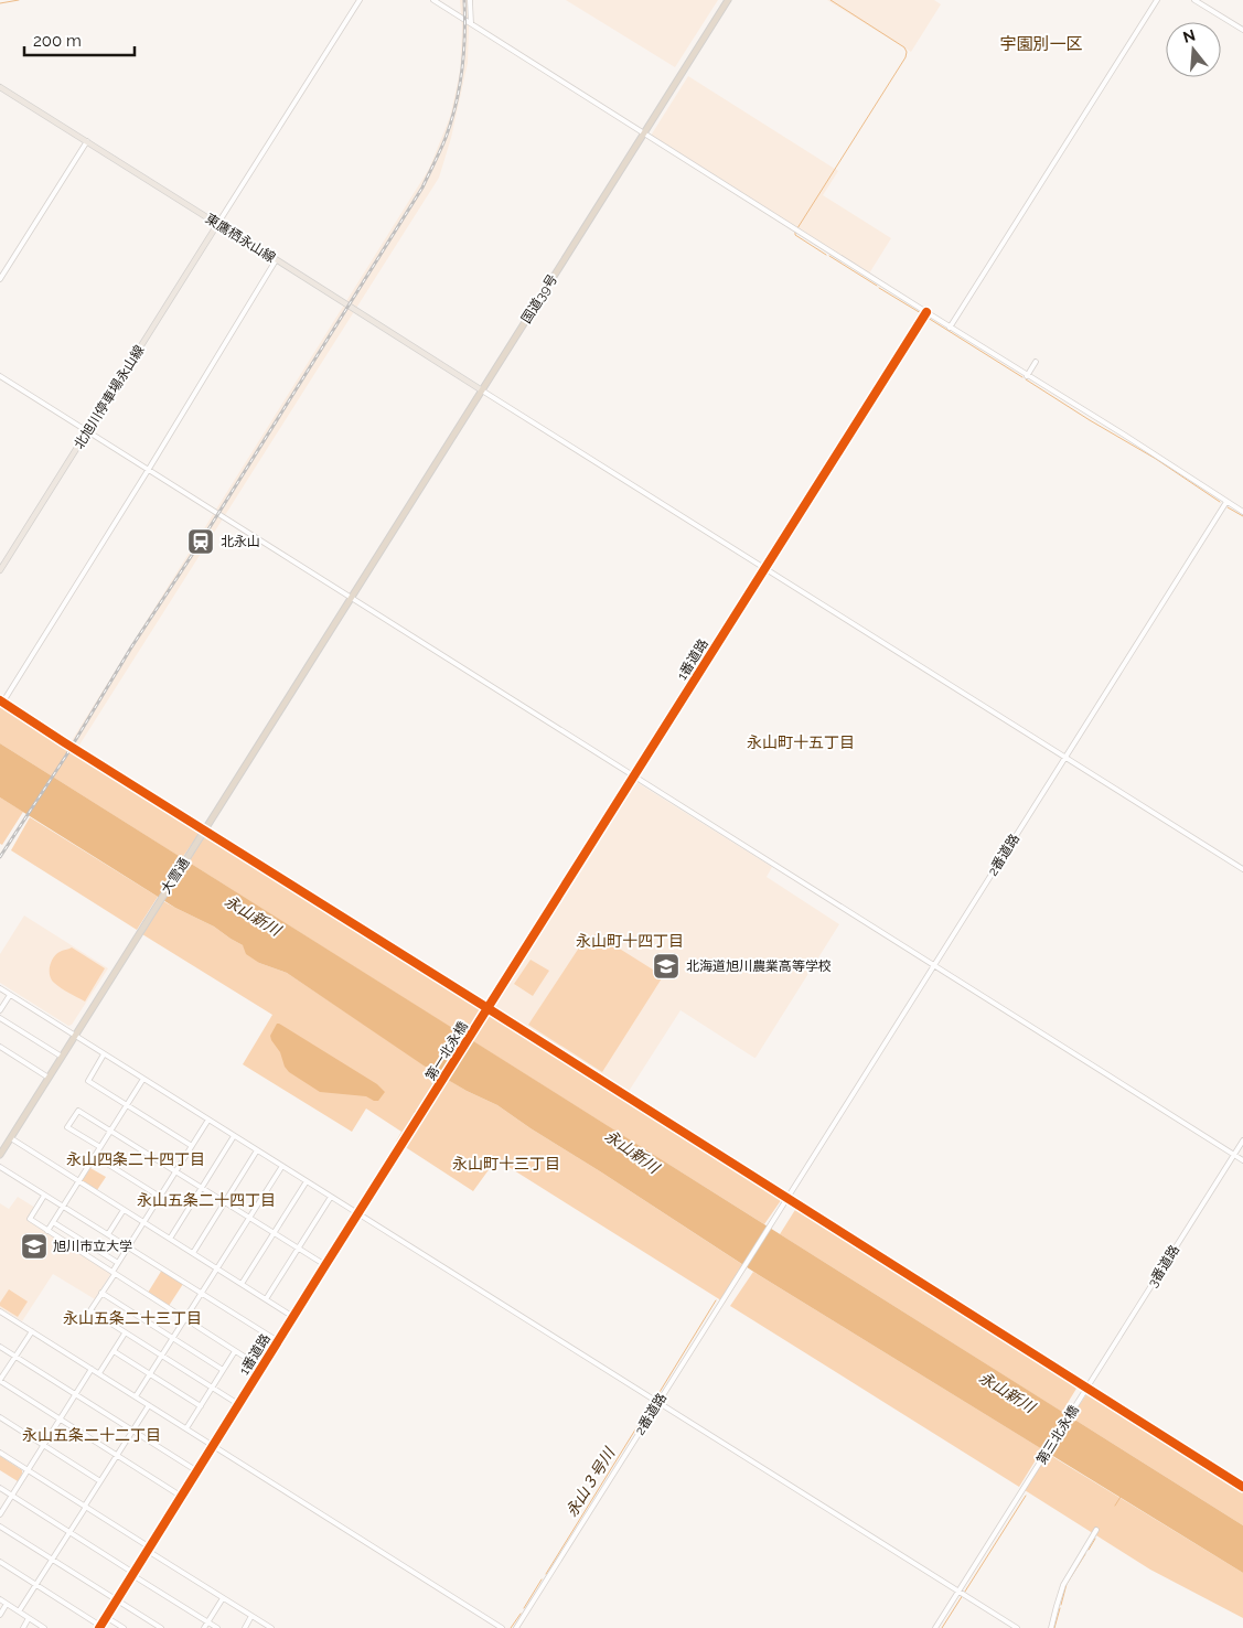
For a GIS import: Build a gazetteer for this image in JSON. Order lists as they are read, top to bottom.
{
  "streets": {
    "highway": ["国道39号", "大雪通"],
    "main road": ["東鷹栖永山線", "北旭川停車場永山線"],
    "street": [
      "1番道路",
      "2番道路",
      "第一北永橋",
      "3番道路",
      "第三北永橋"
    ]
  },
  "crossings": [
    ["東鷹栖永山線", "国道39号"],
    ["東鷹栖永山線", "北旭川停車場永山線"],
    ["国道39号", "大雪通"],
    ["1番道路", "第一北永橋"],
    ["3番道路", "第三北永橋"]
  ],
  "districts": [
    "宇園別一区",
    "永山町十五丁目",
    "永山町十四丁目",
    "永山四条二十四丁目",
    "永山町十三丁目",
    "永山五条二十四丁目",
    "永山五条二十三丁目",
    "永山五条二十二丁目"
  ],
  "water": ["永山新川", "永山３号川"],
  "places": {
    "station": ["北永山"],
    "school or university": ["北海道旭川農業高等学校", "旭川市立大学"]
  },
  "scale_bar": "200 m",
  "north": "top"
}
